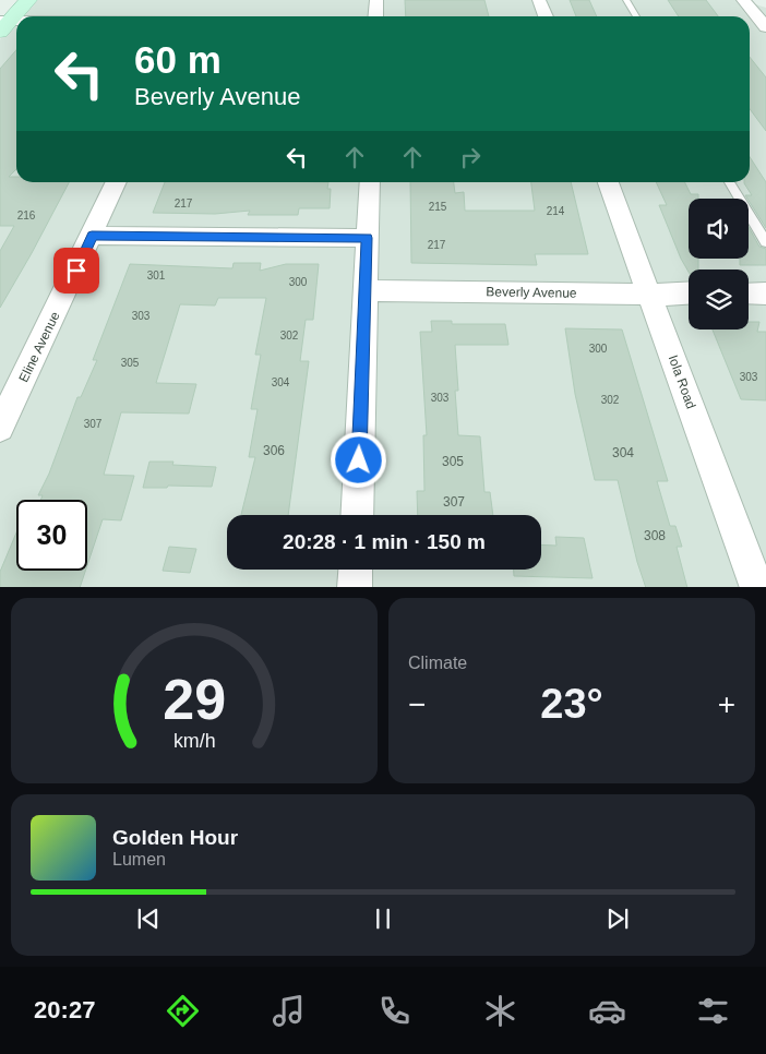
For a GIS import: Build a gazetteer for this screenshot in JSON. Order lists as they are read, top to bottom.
{
  "streets": {
    "street": ["Beverly Avenue", "Eline Avenue", "Iola Road"]
  },
  "crossings": [
    ["Beverly Avenue", "Iola Road"]
  ],
  "house_numbers": [
    "217",
    "215",
    "214",
    "216",
    "217",
    "301",
    "300",
    "303",
    "302",
    "300",
    "305",
    "303",
    "304",
    "303",
    "302",
    "307",
    "306",
    "304",
    "305",
    "307",
    "308"
  ],
  "page": {
    "turn": ["60 m", "Beverly Avenue"],
    "limit": "30",
    "trip": "20:28 · 1 min · 150 m",
    "tile": "Climate",
    "heat": ["−", "23°", "+"],
    "song": ["Golden Hour", "Lumen"],
    "tabs": "20:27",
    "gauge": ["29", "km/h"]
  }
}
